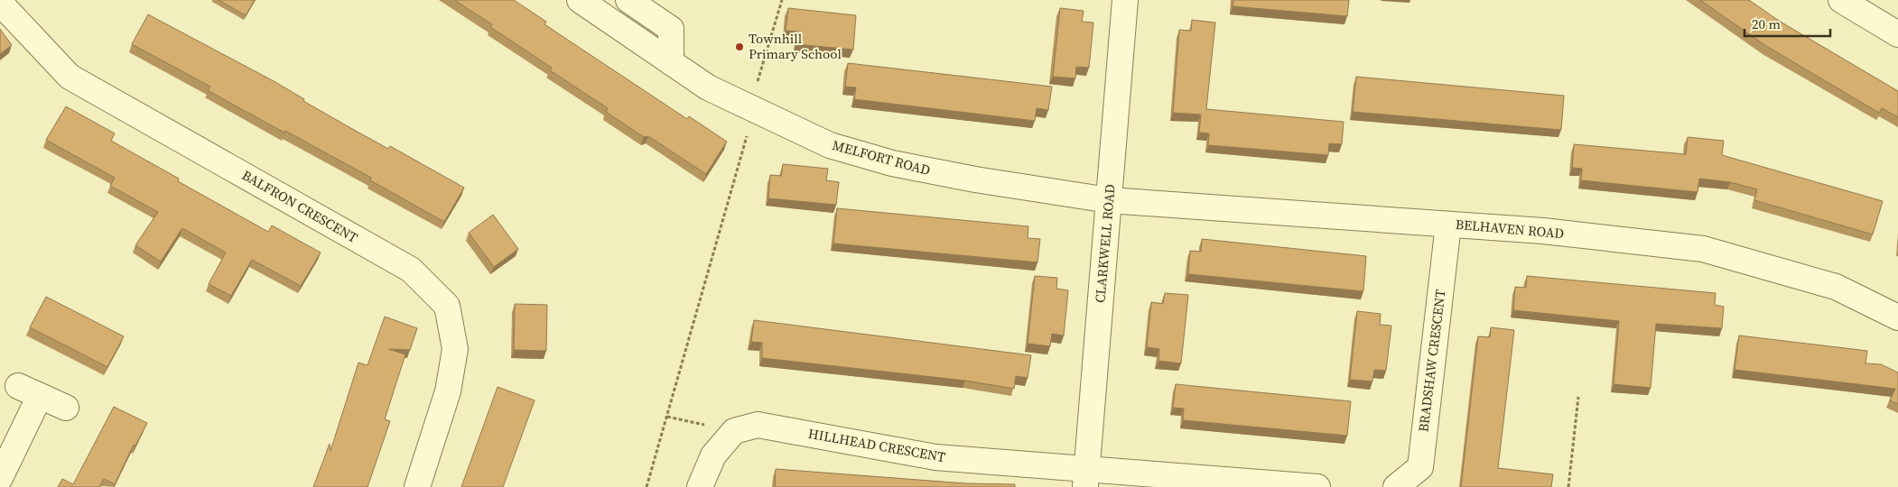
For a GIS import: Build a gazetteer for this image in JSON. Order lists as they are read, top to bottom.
{
  "streets": {
    "street": [
      "MELFORT ROAD",
      "BALFRON CRESCENT",
      "BELHAVEN ROAD",
      "CLARKWELL ROAD",
      "BRADSHAW CRESCENT",
      "HILLHEAD CRESCENT"
    ]
  },
  "crossings": [
    ["MELFORT ROAD", "BELHAVEN ROAD"],
    ["MELFORT ROAD", "CLARKWELL ROAD"],
    ["BELHAVEN ROAD", "CLARKWELL ROAD"],
    ["BELHAVEN ROAD", "BRADSHAW CRESCENT"],
    ["CLARKWELL ROAD", "HILLHEAD CRESCENT"]
  ],
  "places": ["Townhill Primary School"],
  "scale_bar": "20 m"
}
